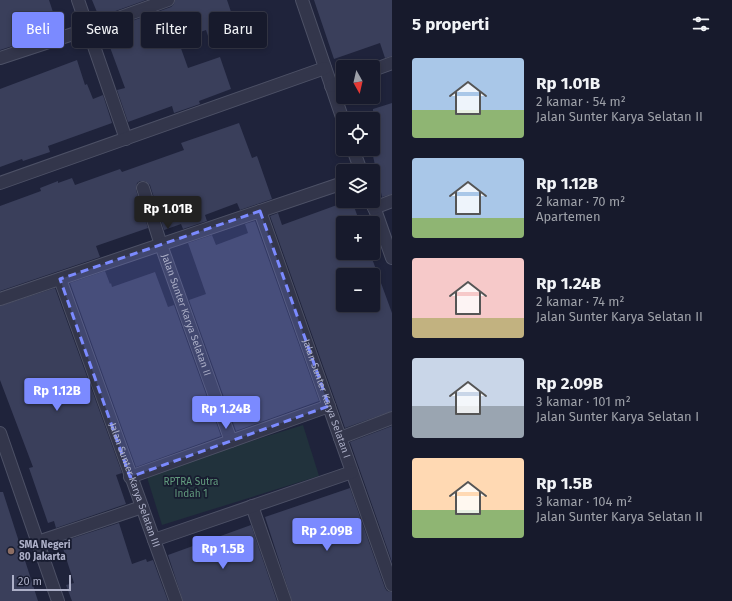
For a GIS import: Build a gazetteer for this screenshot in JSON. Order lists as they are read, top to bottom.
{
  "streets": {
    "street": ["Jalan Sunter Karya Selatan II", "Jalan Sunter Karya Selatan I", "Jalan Sunter Karya Selatan III"]
  },
  "parks": ["RPTRA Sutra Indah 1"],
  "places": ["SMA Negeri 80 Jakarta"],
  "scale_bar": "20 m",
  "north": "bottom",
  "page": {
    "heading": "5 properti",
    "chip": [
      "Beli",
      "Sewa",
      "Filter",
      "Baru"
    ],
    "list": [
      {
        "name": "Rp 1.01B",
        "note": "2 kamar · 54 m² · Jalan Sunter Karya Selatan II"
      },
      {
        "name": "Rp 1.12B",
        "note": "2 kamar · 70 m² · Apartemen"
      },
      {
        "name": "Rp 1.24B",
        "note": "2 kamar · 74 m² · Jalan Sunter Karya Selatan II"
      },
      {
        "name": "Rp 2.09B",
        "note": "3 kamar · 101 m² · Jalan Sunter Karya Selatan I"
      },
      {
        "name": "Rp 1.5B",
        "note": "3 kamar · 104 m² · Jalan Sunter Karya Selatan II"
      }
    ],
    "map_buttons": ["+", "−"],
    "price": [
      "Rp 1.01B",
      "Rp 1.12B",
      "Rp 1.24B",
      "Rp 2.09B",
      "Rp 1.5B"
    ],
    "scale": "20 m"
  }
}
